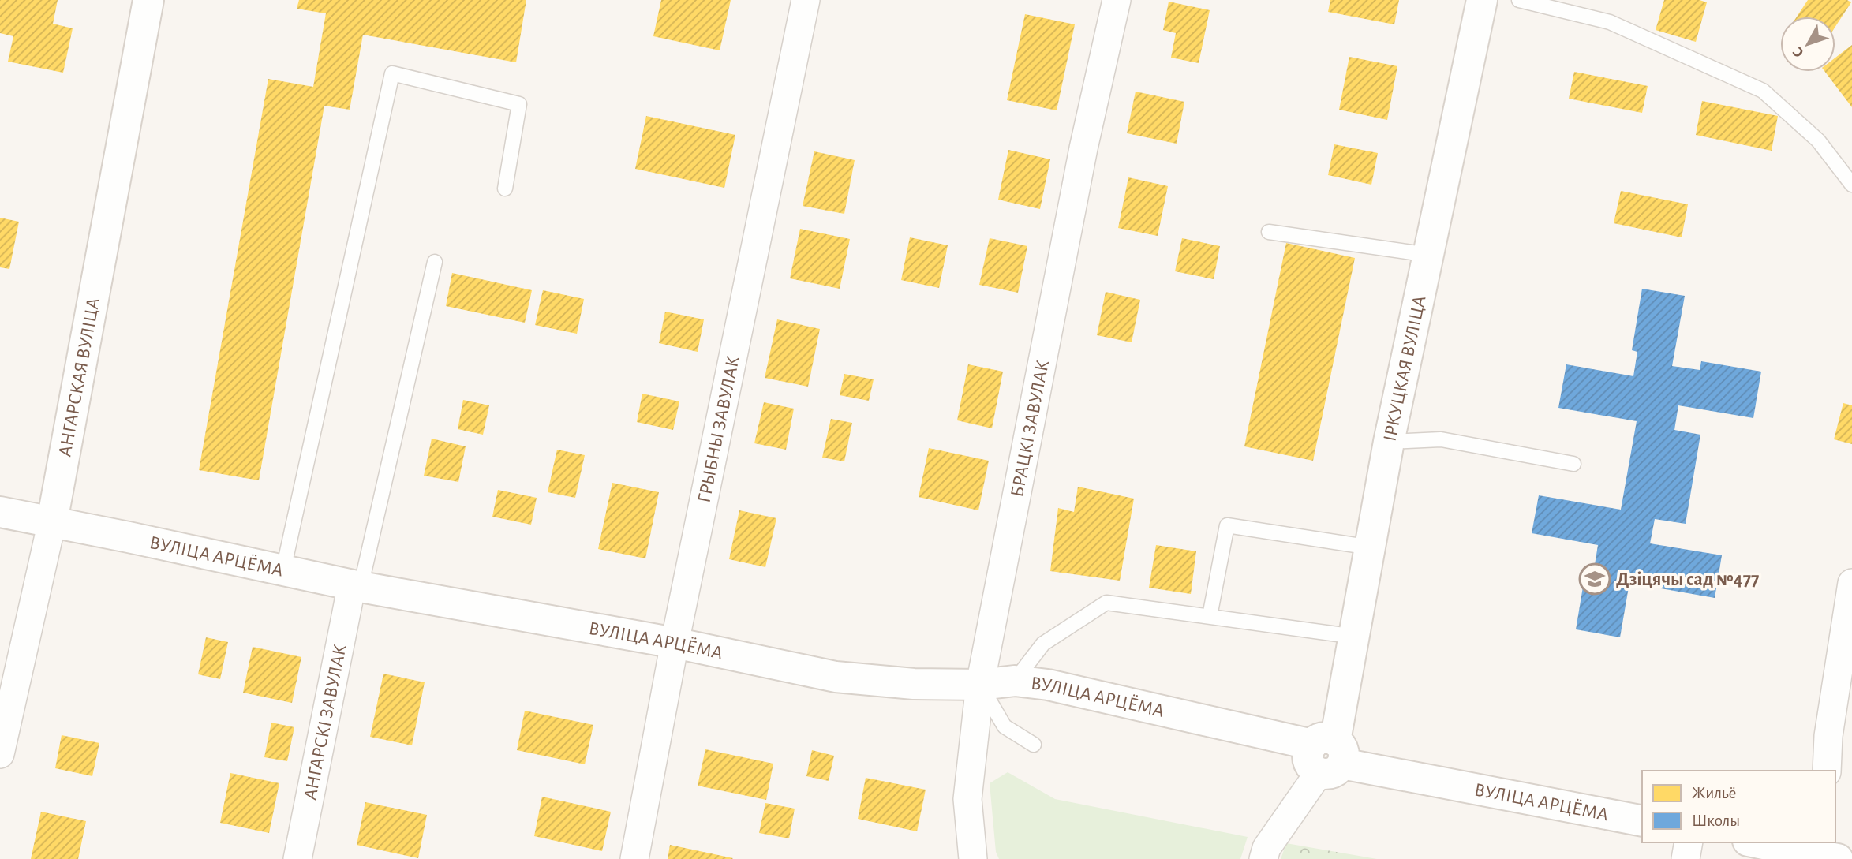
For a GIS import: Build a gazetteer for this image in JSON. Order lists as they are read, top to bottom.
{
  "streets": {
    "street": [
      "ІРКУЦКАЯ ВУЛІЦА",
      "АНГАРСКАЯ ВУЛІЦА",
      "БРАЦКІ ЗАВУЛАК",
      "ГРЫБНЫ ЗАВУЛАК",
      "ВУЛІЦА АРЦЁМА",
      "АНГАРСКІ ЗАВУЛАК"
    ]
  },
  "crossings": [
    ["ІРКУЦКАЯ ВУЛІЦА", "ВУЛІЦА АРЦЁМА"],
    ["АНГАРСКАЯ ВУЛІЦА", "ВУЛІЦА АРЦЁМА"],
    ["БРАЦКІ ЗАВУЛАК", "ВУЛІЦА АРЦЁМА"],
    ["ГРЫБНЫ ЗАВУЛАК", "ВУЛІЦА АРЦЁМА"],
    ["ВУЛІЦА АРЦЁМА", "АНГАРСКІ ЗАВУЛАК"]
  ],
  "places": {
    "school or university": ["Дзіцячы сад №477"]
  },
  "legend": ["Жильё", "Школы"],
  "north": "bottom left"
}
